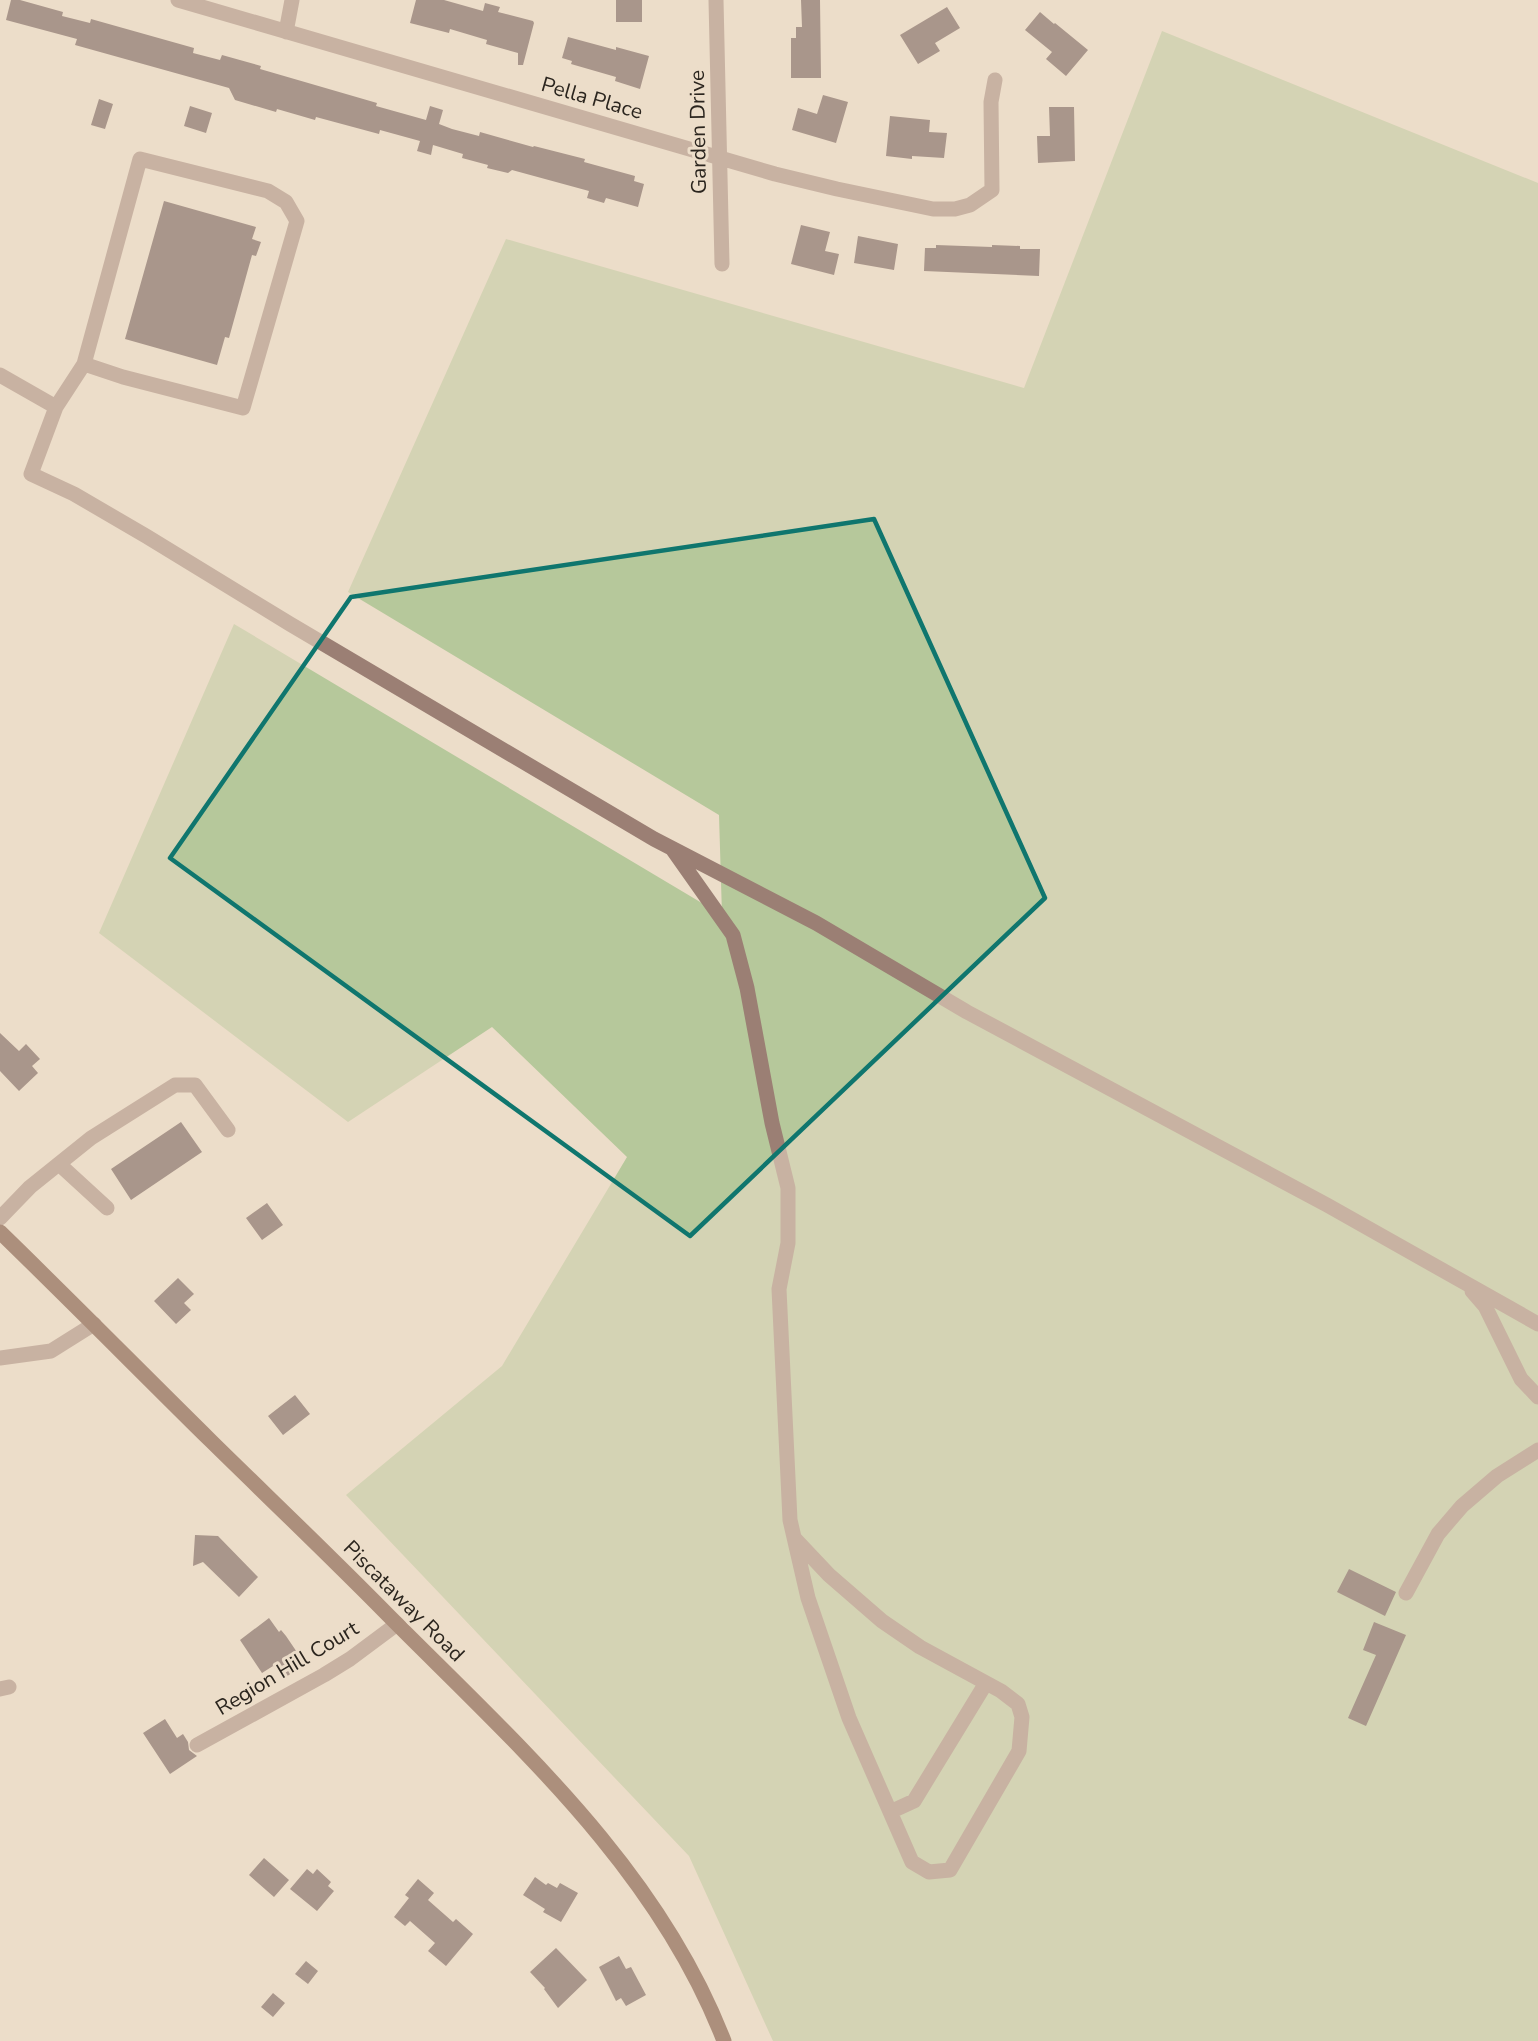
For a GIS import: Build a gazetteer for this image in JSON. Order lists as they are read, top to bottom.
{
  "streets": {
    "main road": ["Piscataway Road"],
    "street": ["Pella Place", "Garden Drive", "Region Hill Court"]
  },
  "crossings": [
    ["Pella Place", "Garden Drive"],
    ["Piscataway Road", "Region Hill Court"]
  ]
}
